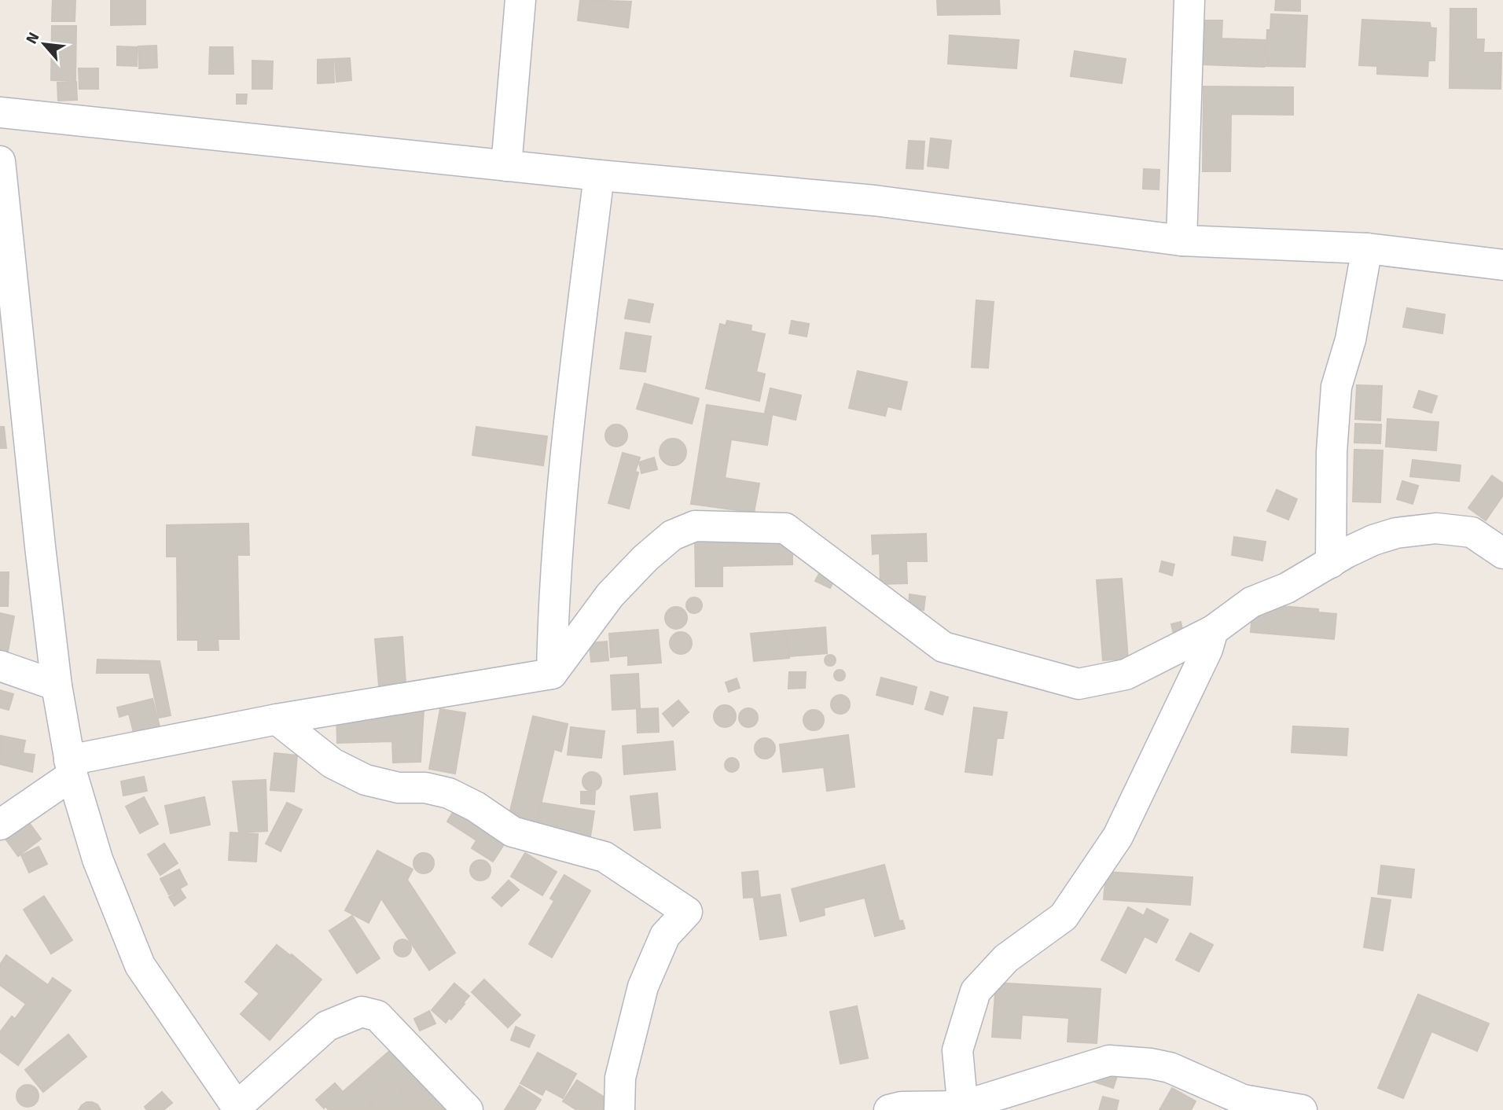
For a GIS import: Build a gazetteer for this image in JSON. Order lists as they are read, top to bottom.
{
  "north": "top left"
}
